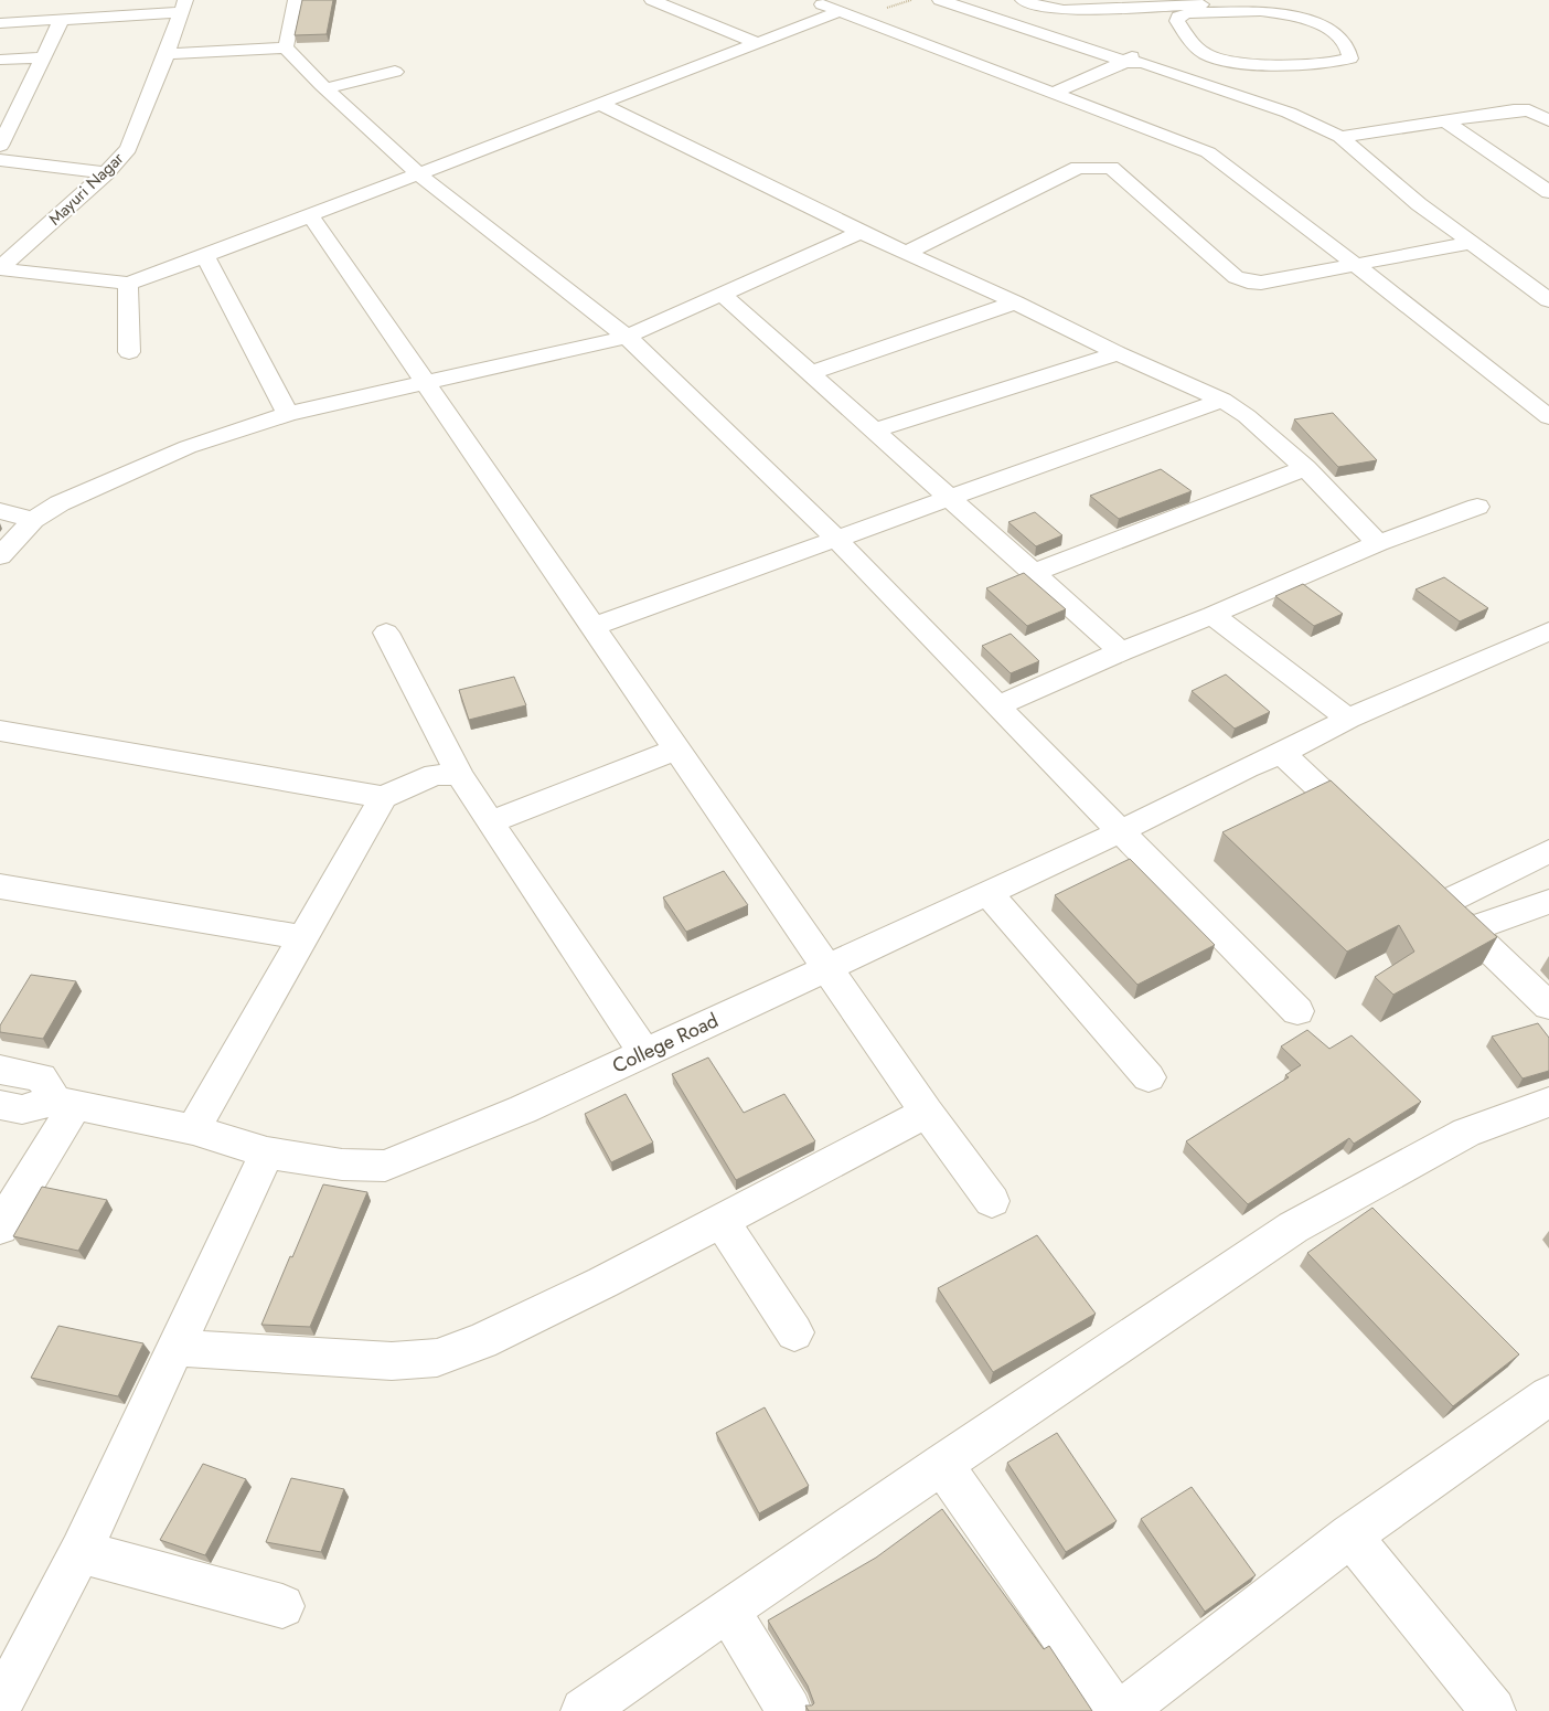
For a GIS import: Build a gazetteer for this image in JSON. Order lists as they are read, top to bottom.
{
  "streets": {
    "street": ["Mayuri Nagar", "College Road"]
  }
}
